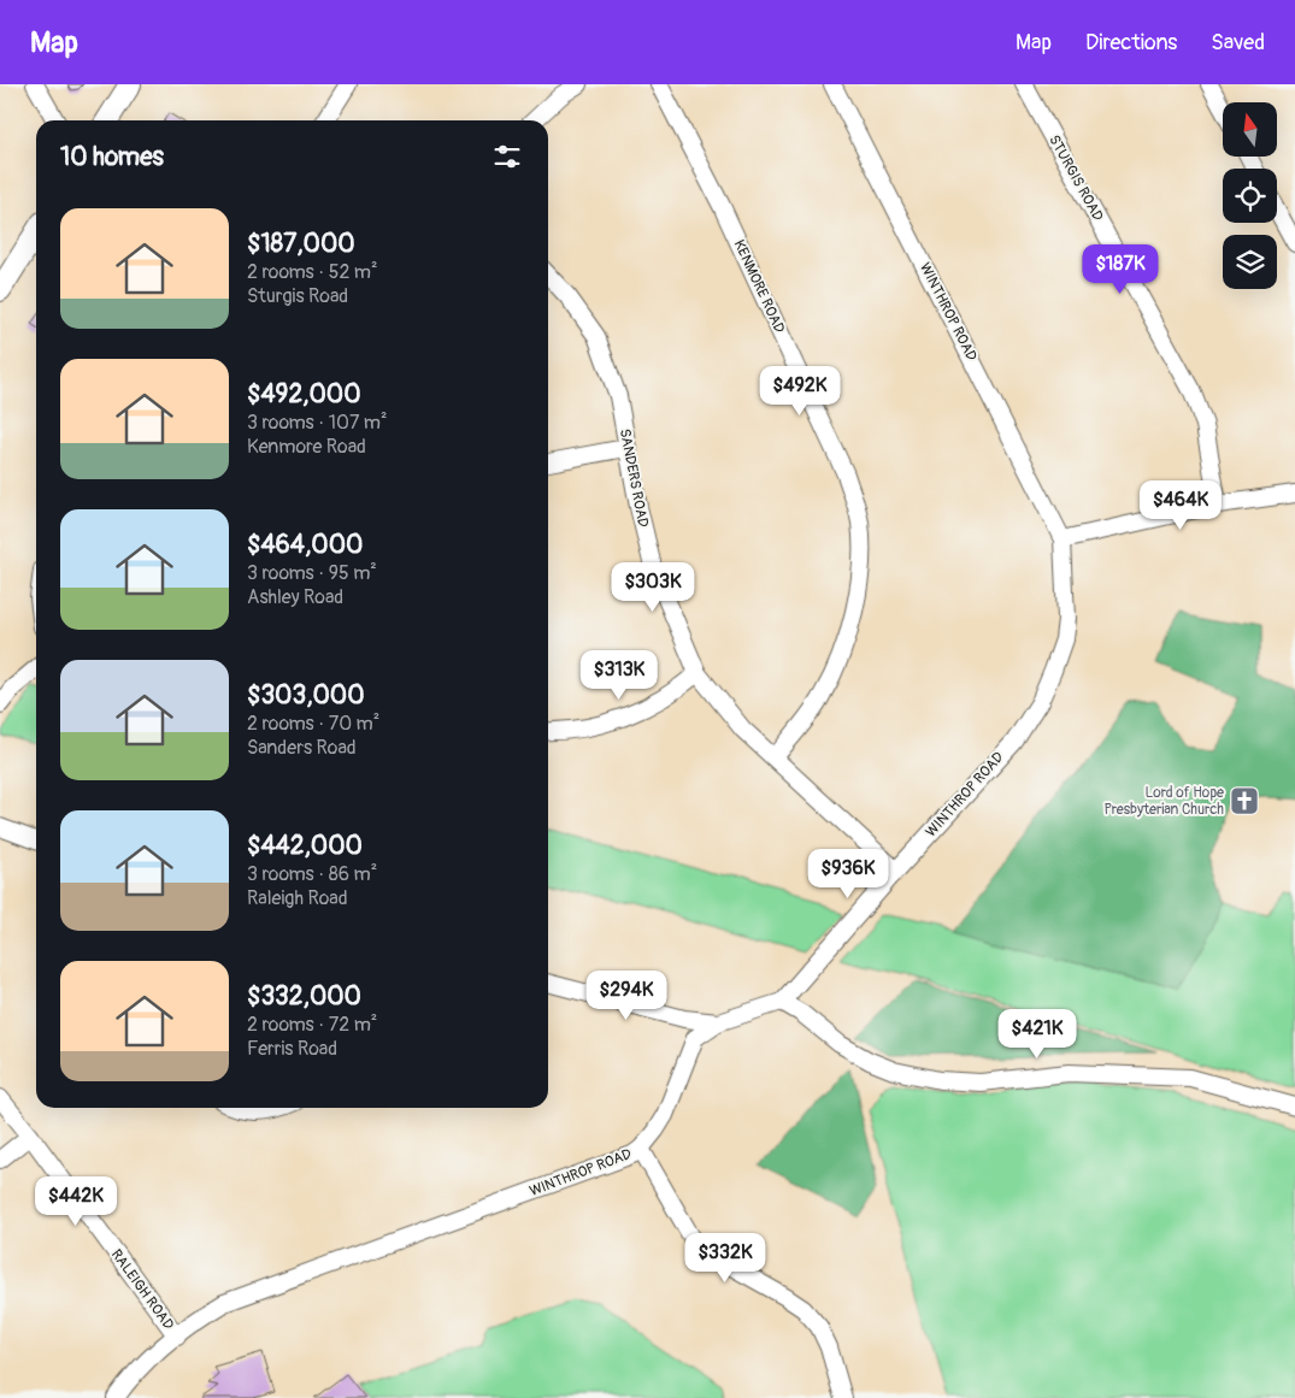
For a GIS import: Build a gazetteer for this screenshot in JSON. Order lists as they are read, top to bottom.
{
  "streets": {
    "street": [
      "STURGIS ROAD",
      "KENMORE ROAD",
      "WINTHROP ROAD",
      "SANDERS ROAD",
      "RALEIGH ROAD"
    ]
  },
  "crossings": [
    ["KENMORE ROAD", "SANDERS ROAD"],
    ["WINTHROP ROAD", "SANDERS ROAD"],
    ["WINTHROP ROAD", "RALEIGH ROAD"]
  ],
  "places": {
    "church": ["Lord of Hope Presbyterian Church"]
  },
  "north": "top",
  "page": {
    "header": "Map",
    "nav": ["Map", "Directions", "Saved"],
    "heading": "10 homes",
    "list": [
      {
        "name": "$187,000",
        "note": "2 rooms · 52 m² · Sturgis Road"
      },
      {
        "name": "$492,000",
        "note": "3 rooms · 107 m² · Kenmore Road"
      },
      {
        "name": "$464,000",
        "note": "3 rooms · 95 m² · Ashley Road"
      },
      {
        "name": "$303,000",
        "note": "2 rooms · 70 m² · Sanders Road"
      },
      {
        "name": "$442,000",
        "note": "3 rooms · 86 m² · Raleigh Road"
      },
      {
        "name": "$332,000",
        "note": "2 rooms · 72 m² · Ferris Road"
      }
    ],
    "price": [
      "$187K",
      "$492K",
      "$464K",
      "$303K",
      "$313K",
      "$936K",
      "$294K",
      "$421K",
      "$442K",
      "$332K"
    ]
  }
}
